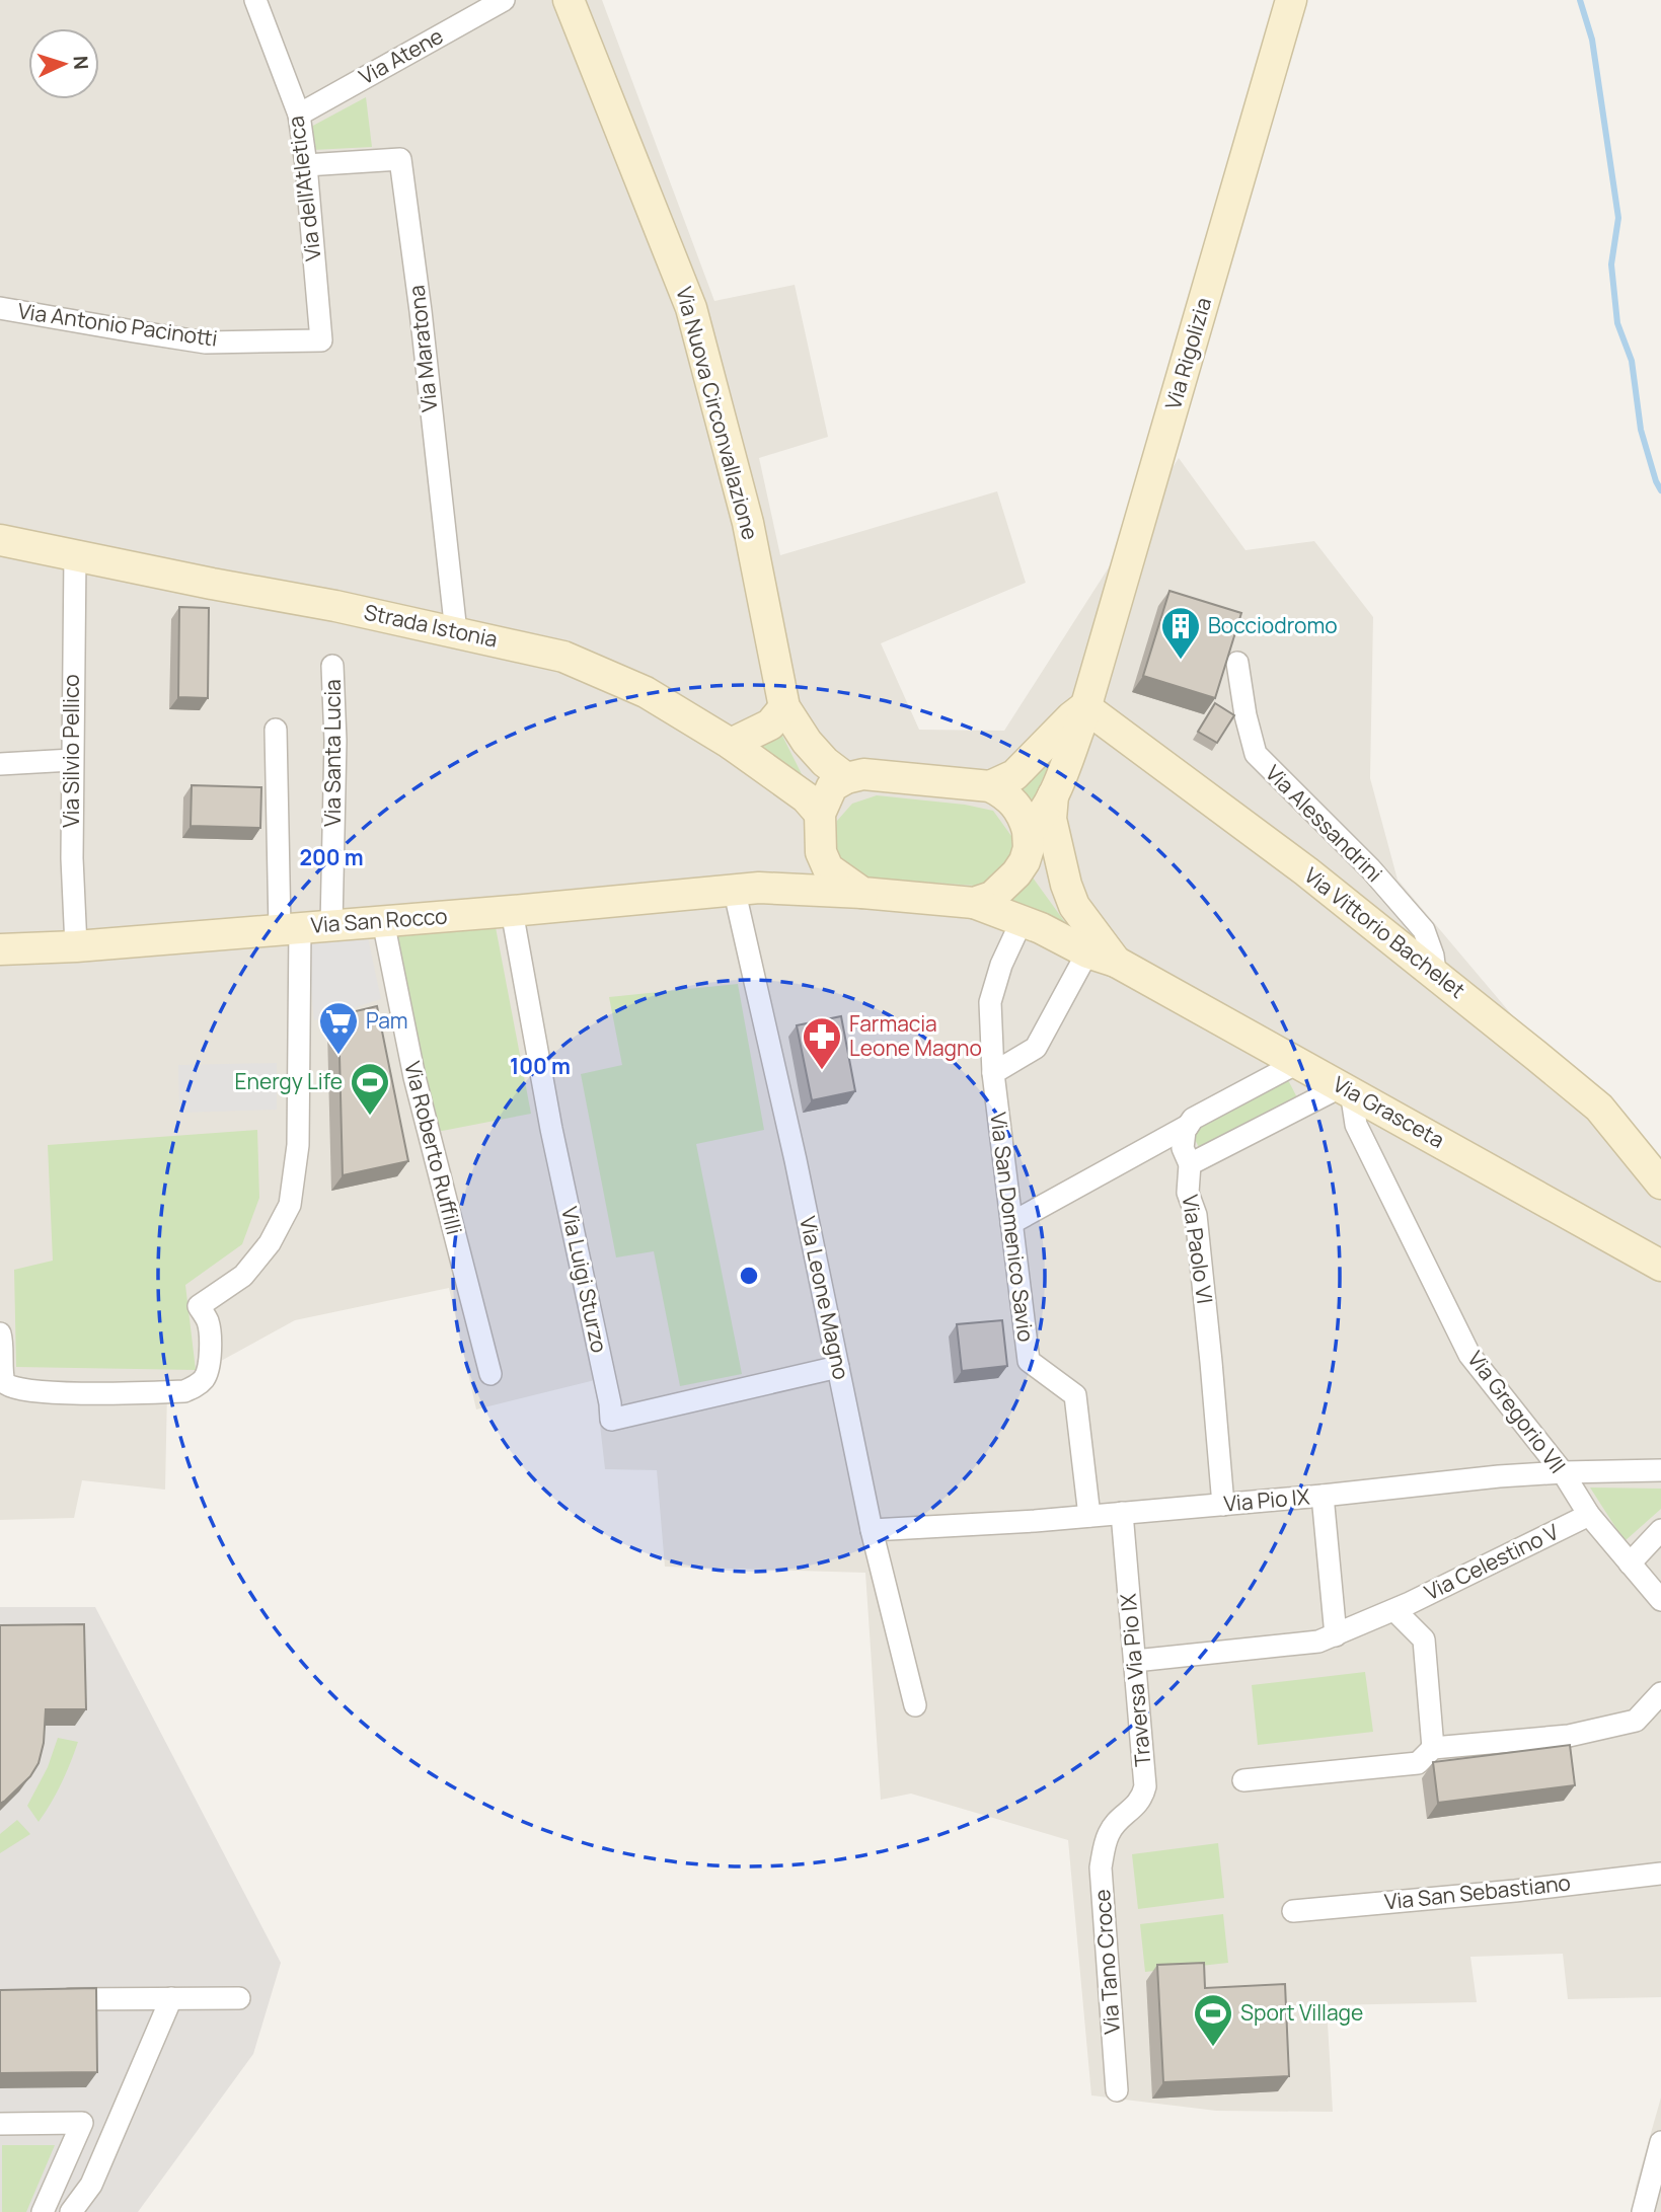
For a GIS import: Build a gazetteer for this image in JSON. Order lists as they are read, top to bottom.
{
  "streets": {
    "street": [
      "Via Atene",
      "Via dell'Atletica",
      "Via Antonio Pacinotti",
      "Via Maratona",
      "Via Rigolizia",
      "Via Nuova Circonvallazione",
      "Strada Istonia",
      "Via Silvio Pellico",
      "Via Santa Lucia",
      "Via Alessandrini",
      "Via San Rocco",
      "Via Vittorio Bachelet",
      "Via Grasceta",
      "Via Roberto Ruffilli",
      "Via San Domenico Savio",
      "Via Paolo VI",
      "Via Luigi Sturzo",
      "Via Leone Magno",
      "Via Gregorio VII",
      "Via Pio IX",
      "Via Celestino V",
      "Traversa Via Pio IX",
      "Via San Sebastiano",
      "Via Tano Croce"
    ]
  },
  "crossings": [
    ["Via Atene", "Via dell'Atletica"],
    ["Via dell'Atletica", "Via Antonio Pacinotti"],
    ["Via dell'Atletica", "Via Maratona"],
    ["Via Maratona", "Strada Istonia"],
    ["Via Rigolizia", "Via Vittorio Bachelet"],
    ["Via Nuova Circonvallazione", "Strada Istonia"],
    ["Via Nuova Circonvallazione", "Via Grasceta"],
    ["Strada Istonia", "Via Silvio Pellico"],
    ["Strada Istonia", "Via Grasceta"],
    ["Via Silvio Pellico", "Via San Rocco"],
    ["Via Santa Lucia", "Via San Rocco"],
    ["Via Alessandrini", "Via Vittorio Bachelet"],
    ["Via San Rocco", "Via Roberto Ruffilli"],
    ["Via San Rocco", "Via Luigi Sturzo"],
    ["Via San Rocco", "Via Leone Magno"],
    ["Via Grasceta", "Via San Domenico Savio"],
    ["Via Grasceta", "Via Paolo VI"],
    ["Via Grasceta", "Via Gregorio VII"],
    ["Via San Domenico Savio", "Via Pio IX"],
    ["Via Paolo VI", "Via Gregorio VII"],
    ["Via Paolo VI", "Via Pio IX"],
    ["Via Luigi Sturzo", "Via Leone Magno"],
    ["Via Leone Magno", "Via Pio IX"],
    ["Via Gregorio VII", "Via Pio IX"],
    ["Via Gregorio VII", "Via Celestino V"],
    ["Via Pio IX", "Traversa Via Pio IX"],
    ["Via Celestino V", "Traversa Via Pio IX"],
    ["Traversa Via Pio IX", "Via Tano Croce"]
  ],
  "places": {
    "building": ["Bocciodromo"],
    "supermarket": ["Pam"],
    "pharmacy": ["Farmacia Leone Magno"],
    "sports": ["Energy Life", "Sport Village"]
  },
  "north": "right",
  "rings": ["200 m", "100 m"]
}
